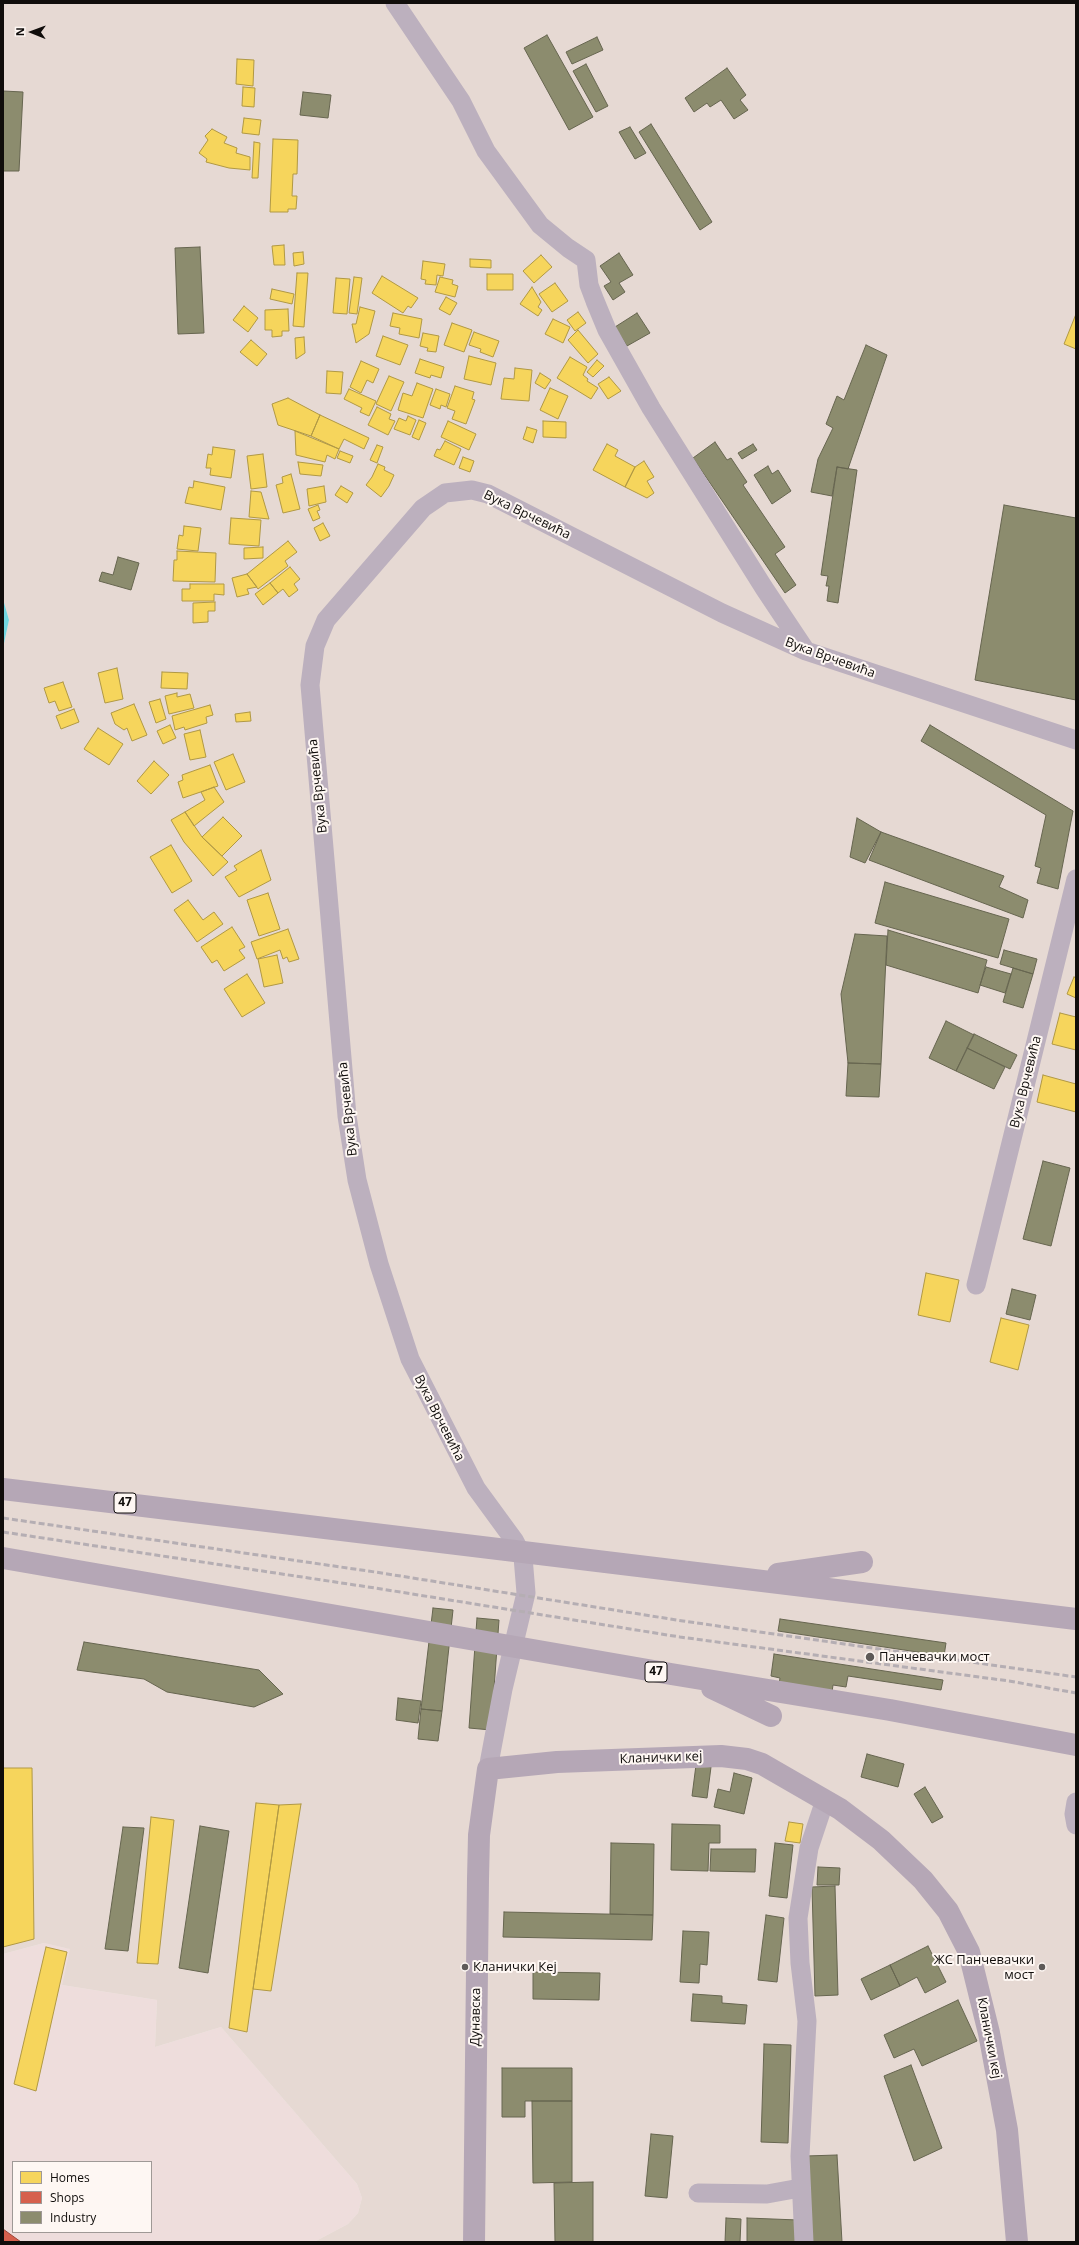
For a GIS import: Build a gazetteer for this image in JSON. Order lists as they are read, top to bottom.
{
  "streets": {
    "main road": ["47", "Кланички кеј", "Дунавска"],
    "street": ["Вука Врчевића"]
  },
  "crossings": [
    ["Вука Врчевића", "Кланички кеј"],
    ["Вука Врчевића", "Дунавска"],
    ["Кланички кеј", "Дунавска"]
  ],
  "places": ["Панчевачки мост", "Кланички Кеј", "ЖС Панчевачки мост"],
  "legend": ["Homes", "Shops", "Industry"],
  "north": "left"
}
